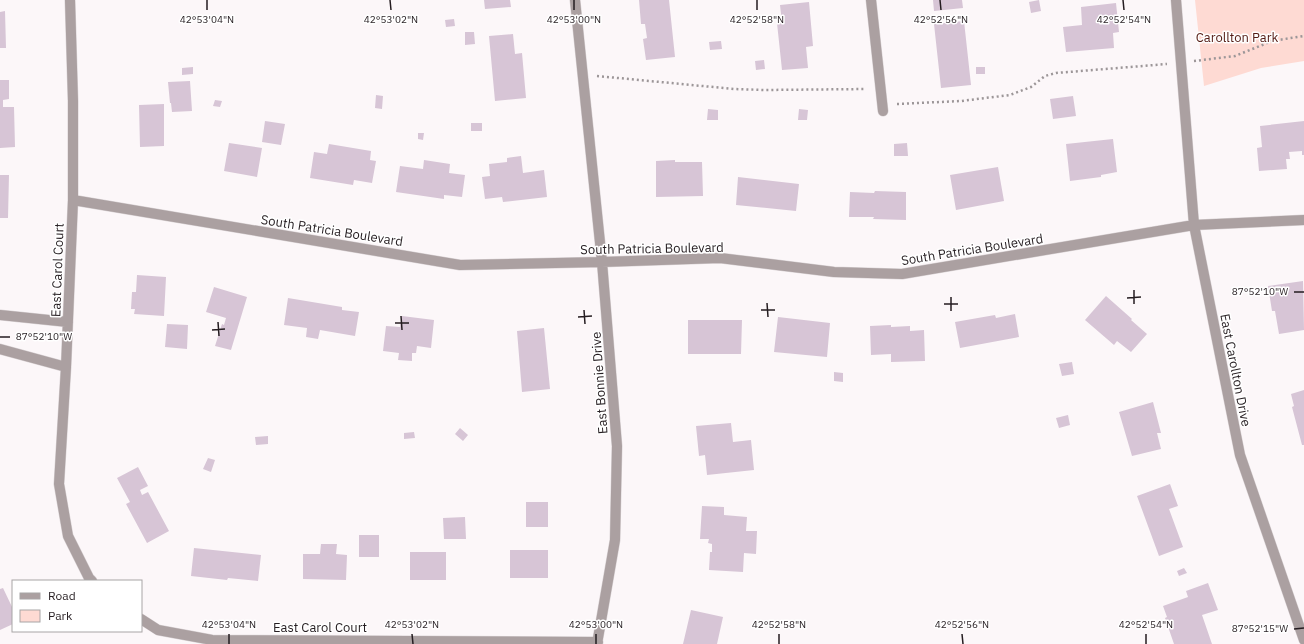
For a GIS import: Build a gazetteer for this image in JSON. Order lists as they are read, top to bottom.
{
  "streets": {
    "street": [
      "South Patricia Boulevard",
      "East Carol Court",
      "East Carollton Drive",
      "East Bonnie Drive"
    ]
  },
  "crossings": [
    ["South Patricia Boulevard", "East Carol Court"],
    ["South Patricia Boulevard", "East Carollton Drive"],
    ["South Patricia Boulevard", "East Bonnie Drive"],
    ["East Carol Court", "East Bonnie Drive"]
  ],
  "parks": ["Carollton Park"],
  "legend": ["Road", "Park"],
  "coordinates": [
    "42°53'04\"N",
    "42°53'02\"N",
    "42°53'00\"N",
    "42°52'58\"N",
    "42°52'56\"N",
    "42°52'54\"N",
    "87°52'10\"W",
    "87°52'15\"W"
  ]
}
